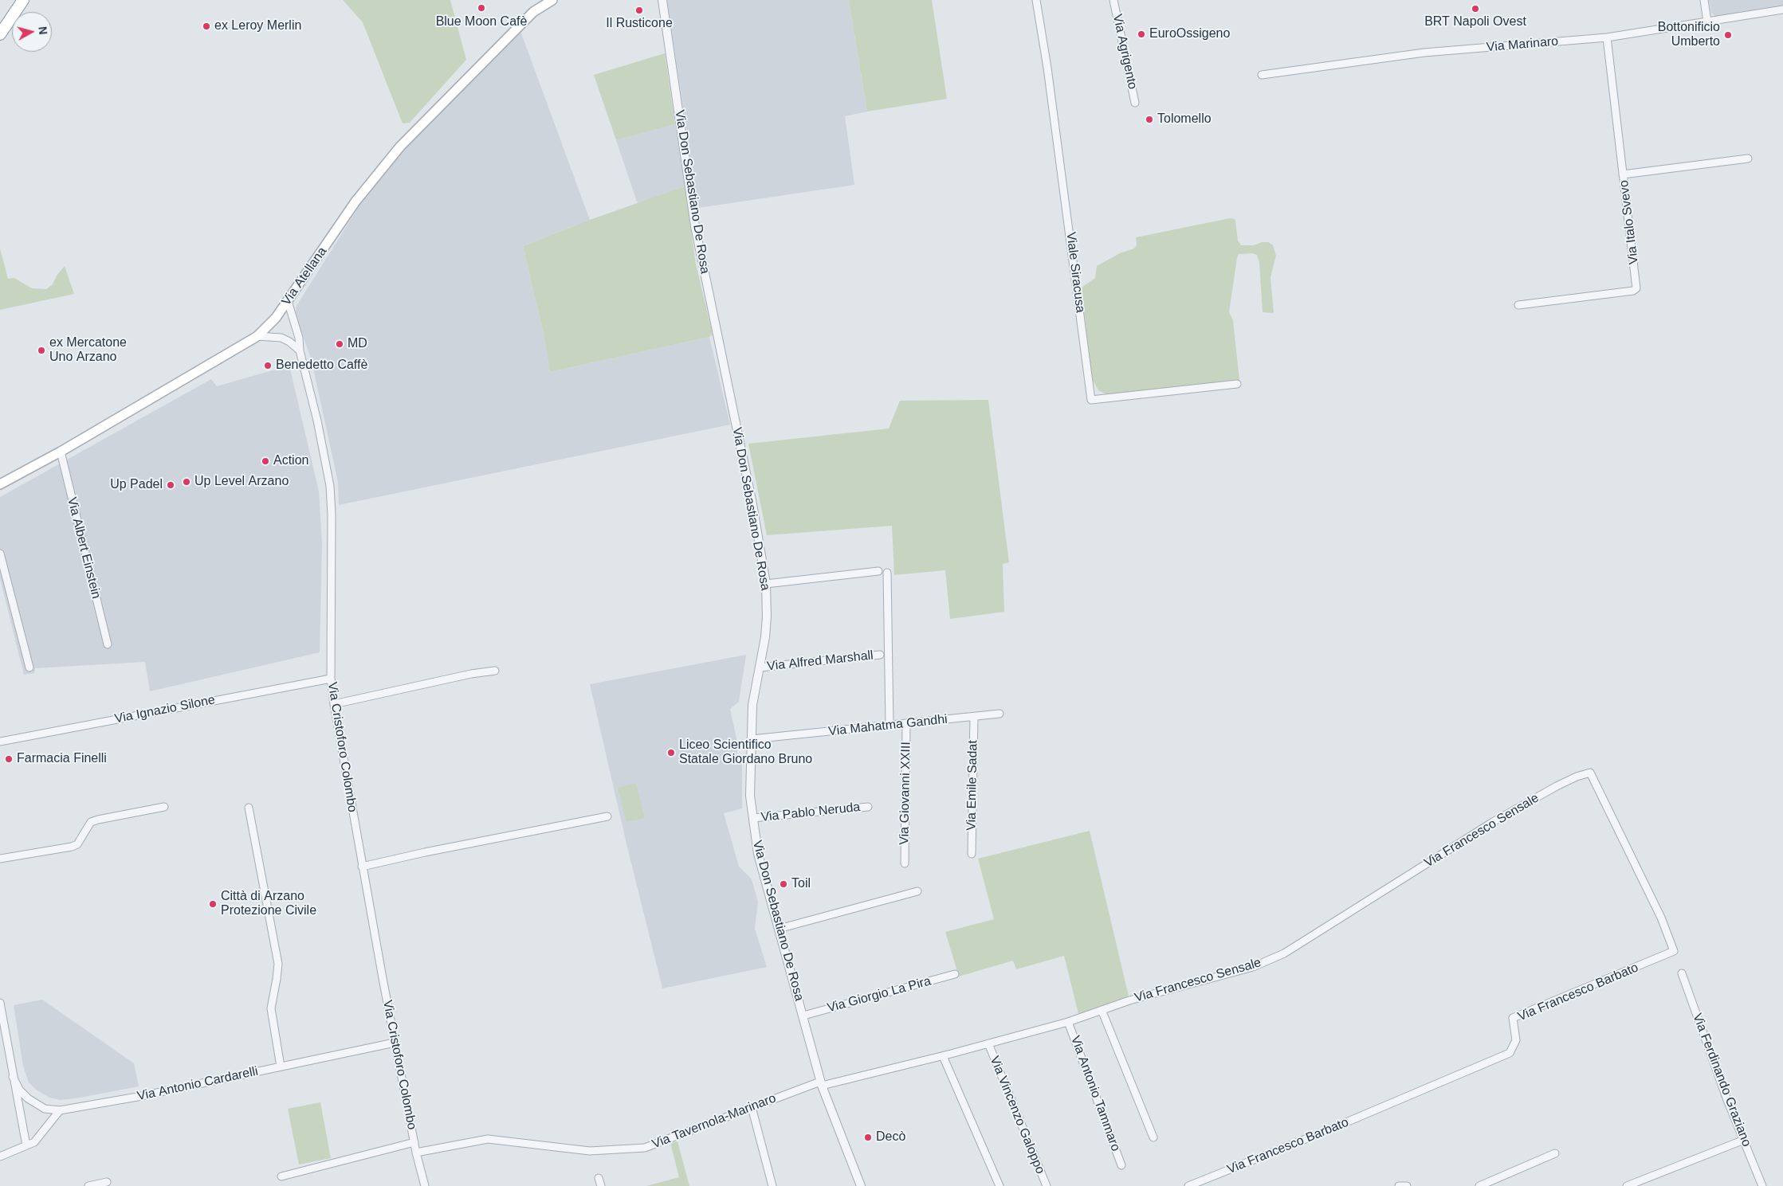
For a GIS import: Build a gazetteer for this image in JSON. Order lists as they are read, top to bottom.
{
  "streets": {
    "main road": ["Via Atellana"],
    "street": [
      "Via Marinaro",
      "Via Agrigento",
      "Via Don Sebastiano De Rosa",
      "Via Italo Svevo",
      "Viale Siracusa",
      "Via Albert Einstein",
      "Via Alfred Marshall",
      "Via Ignazio Silone",
      "Via Mahatma Gandhi",
      "Via Cristoforo Colombo",
      "Via Emile Sadat",
      "Via Giovanni XXIII",
      "Via Pablo Neruda",
      "Via Francesco Sensale",
      "Via Francesco Barbato",
      "Via Giorgio La Pira",
      "Via Ferdinando Graziano",
      "Via Antonio Cardarelli",
      "Via Antonio Tammaro",
      "Via Vincenzo Galoppo",
      "Via Tavernola-Marinaro"
    ]
  },
  "crossings": [
    ["Via Marinaro", "Via Italo Svevo"],
    ["Via Don Sebastiano De Rosa", "Via Alfred Marshall"],
    ["Via Don Sebastiano De Rosa", "Via Mahatma Gandhi"],
    ["Via Don Sebastiano De Rosa", "Via Pablo Neruda"],
    ["Via Don Sebastiano De Rosa", "Via Francesco Sensale"],
    ["Via Don Sebastiano De Rosa", "Via Giorgio La Pira"],
    ["Via Don Sebastiano De Rosa", "Via Tavernola-Marinaro"],
    ["Via Atellana", "Via Albert Einstein"],
    ["Via Atellana", "Via Cristoforo Colombo"],
    ["Via Ignazio Silone", "Via Cristoforo Colombo"],
    ["Via Mahatma Gandhi", "Via Emile Sadat"],
    ["Via Mahatma Gandhi", "Via Giovanni XXIII"],
    ["Via Cristoforo Colombo", "Via Antonio Cardarelli"],
    ["Via Cristoforo Colombo", "Via Tavernola-Marinaro"],
    ["Via Francesco Sensale", "Via Francesco Barbato"],
    ["Via Francesco Sensale", "Via Antonio Tammaro"],
    ["Via Francesco Sensale", "Via Vincenzo Galoppo"],
    ["Via Francesco Sensale", "Via Tavernola-Marinaro"]
  ],
  "places": [
    "Blue Moon Cafè",
    "BRT Napoli Ovest",
    "Il Rusticone",
    "ex Leroy Merlin",
    "EuroOssigeno",
    "Bottonificio Umberto",
    "Tolomello",
    "MD",
    "ex Mercatone Uno Arzano",
    "Benedetto Caffè",
    "Action",
    "Up Level Arzano",
    "Up Padel",
    "Liceo Scientifico Statale Giordano Bruno",
    "Farmacia Finelli",
    "Toil",
    "Città di Arzano Protezione Civile",
    "Decò"
  ],
  "north": "right"
}
